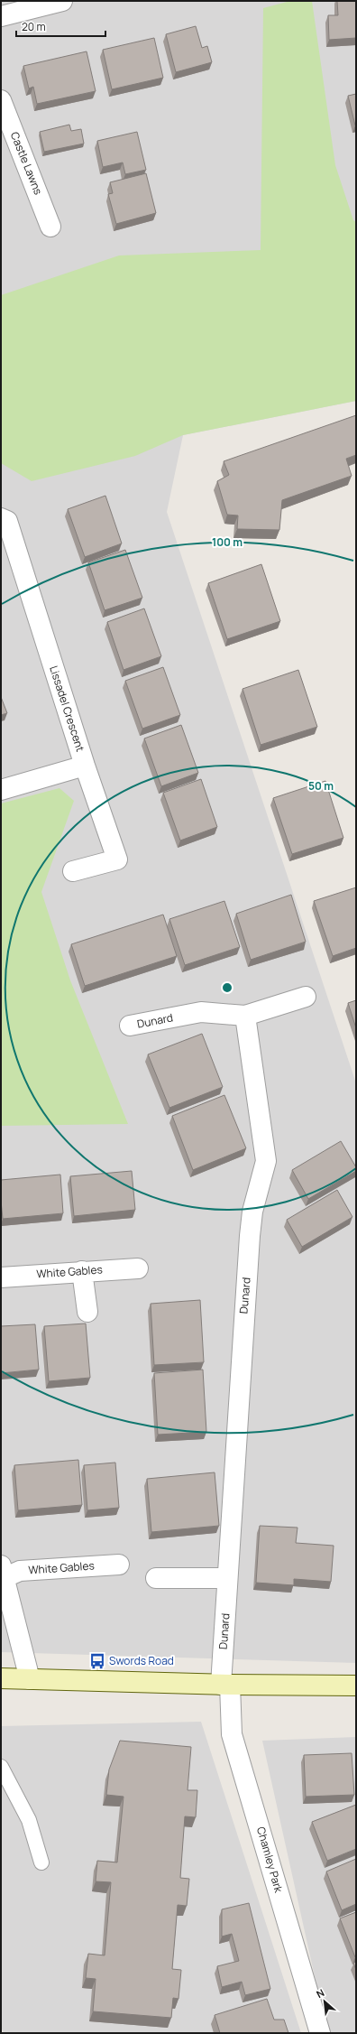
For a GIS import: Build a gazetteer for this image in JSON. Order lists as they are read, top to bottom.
{
  "streets": {
    "street": [
      "Castle Lawns",
      "Lissadel Crescent",
      "Dunard",
      "White Gables",
      "Chamley Park"
    ]
  },
  "crossings": [
    ["Dunard", "Chamley Park"]
  ],
  "places": {
    "bus stop": ["Swords Road"]
  },
  "scale_bar": "20 m",
  "north": "top left",
  "rings": ["100 m", "50 m"]
}
